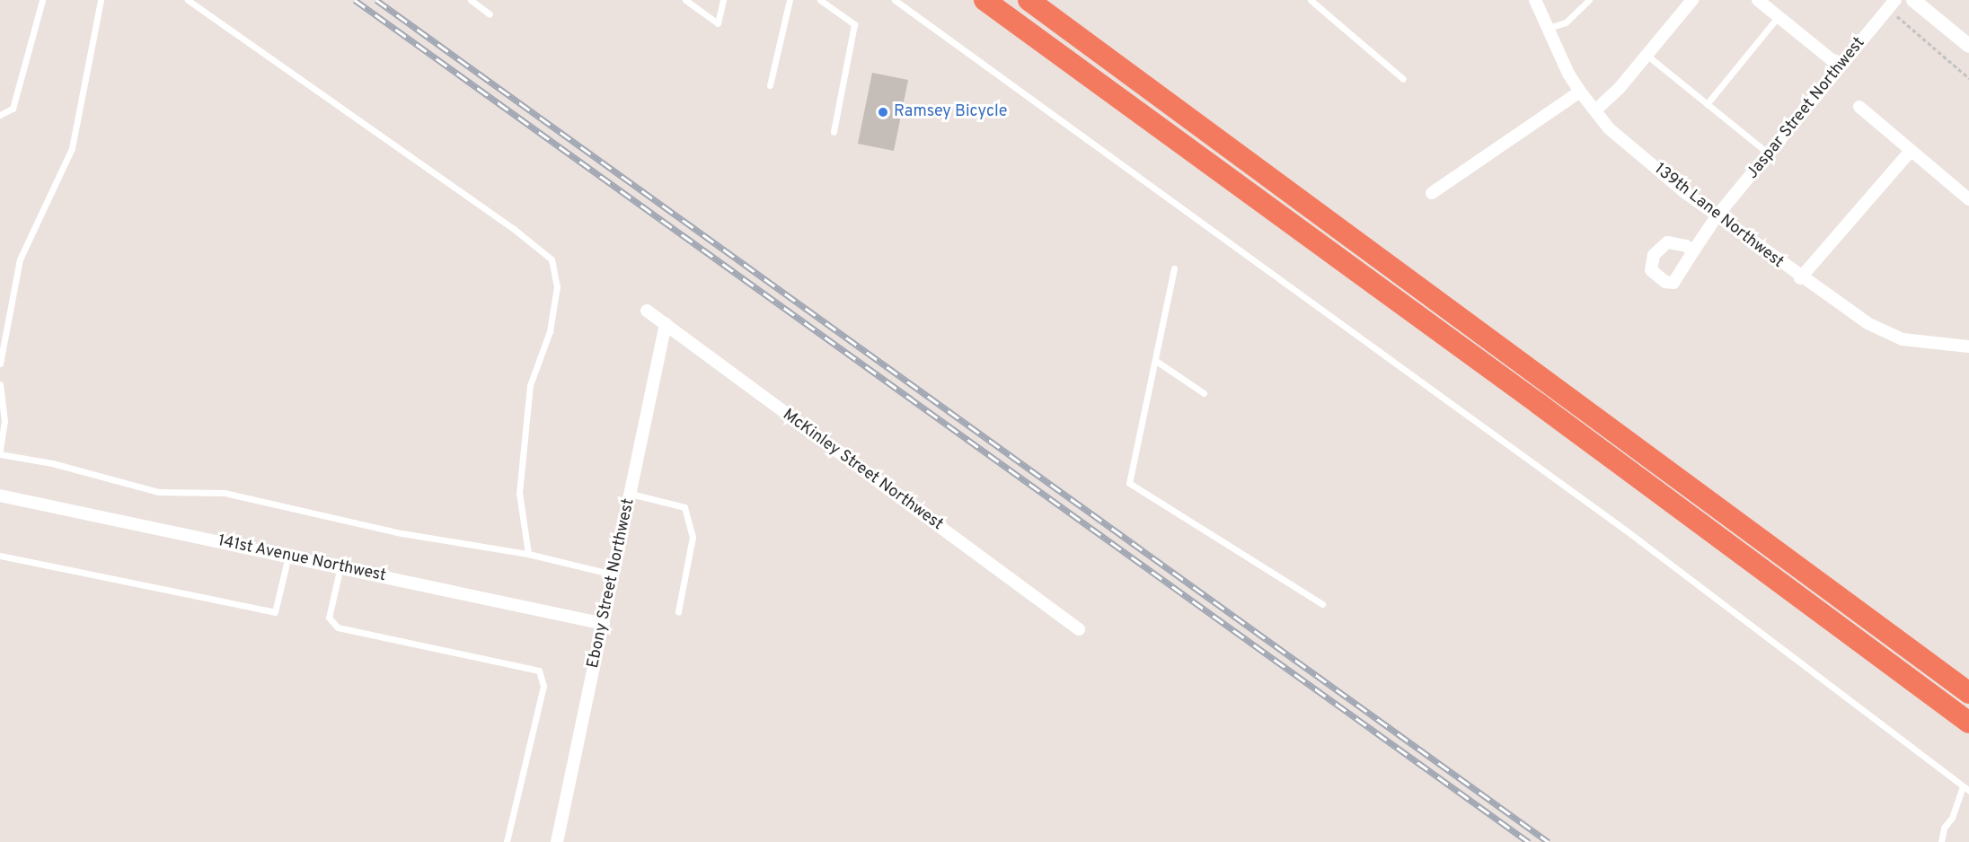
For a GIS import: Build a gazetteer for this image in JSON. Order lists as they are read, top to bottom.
{
  "streets": {
    "street": [
      "Jaspar Street Northwest",
      "139th Lane Northwest",
      "McKinley Street Northwest",
      "141st Avenue Northwest",
      "Ebony Street Northwest"
    ]
  },
  "crossings": [
    ["Jaspar Street Northwest", "139th Lane Northwest"],
    ["McKinley Street Northwest", "Ebony Street Northwest"],
    ["141st Avenue Northwest", "Ebony Street Northwest"]
  ],
  "places": ["Ramsey Bicycle"]
}
